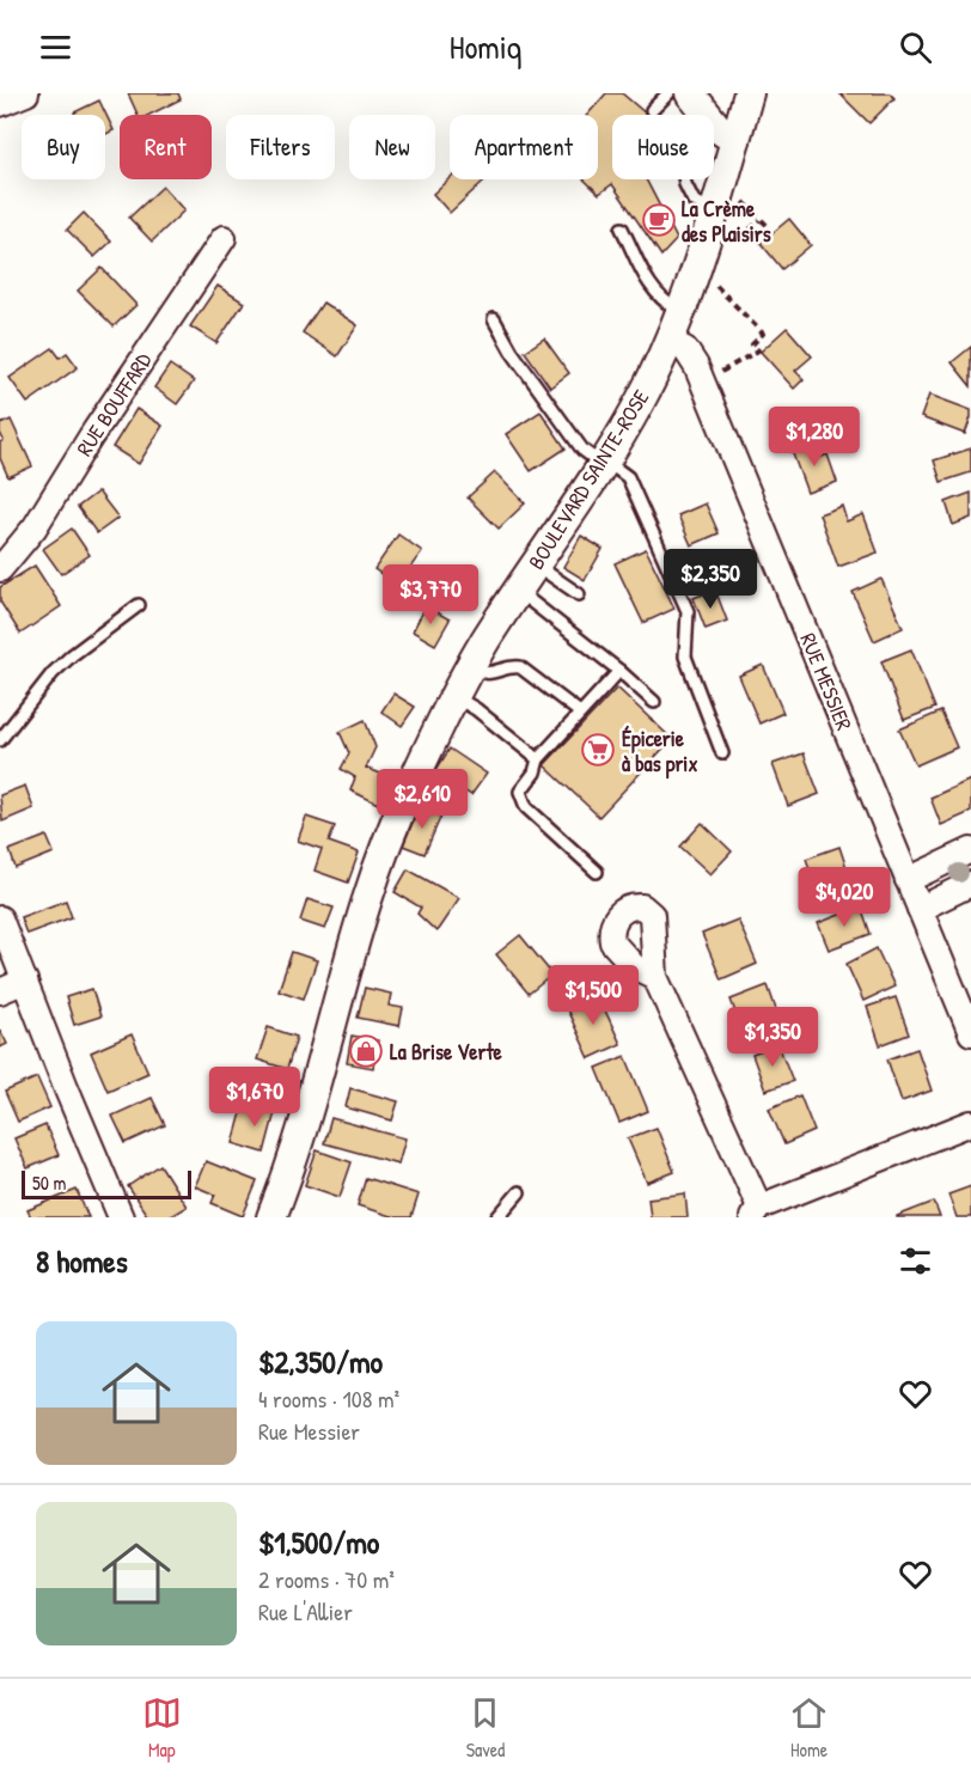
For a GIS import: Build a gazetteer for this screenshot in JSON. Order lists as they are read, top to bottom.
{
  "streets": {
    "street": ["RUE BOUFFARD", "BOULEVARD SAINTE-ROSE", "RUE MESSIER"]
  },
  "crossings": [
    ["BOULEVARD SAINTE-ROSE", "RUE MESSIER"]
  ],
  "places": {
    "cafe": ["La Crème des Plaisirs"],
    "supermarket": ["Épicerie à bas prix"],
    "shop": ["La Brise Verte"]
  },
  "scale_bar": "50 m",
  "page": {
    "header": "Homiq",
    "chip": [
      "Buy",
      "Rent",
      "Filters",
      "New",
      "Apartment",
      "House"
    ],
    "price": [
      "$1,280",
      "$2,350",
      "$3,770",
      "$2,610",
      "$4,020",
      "$1,500",
      "$1,350",
      "$1,670"
    ],
    "scale": "50 m",
    "heading": "8 homes",
    "list": [
      {
        "name": "$2,350/mo",
        "note": "4 rooms · 108 m² · Rue Messier"
      },
      {
        "name": "$1,500/mo",
        "note": "2 rooms · 70 m² · Rue L'Allier"
      }
    ],
    "tabs": ["Map", "Saved", "Home"]
  }
}
